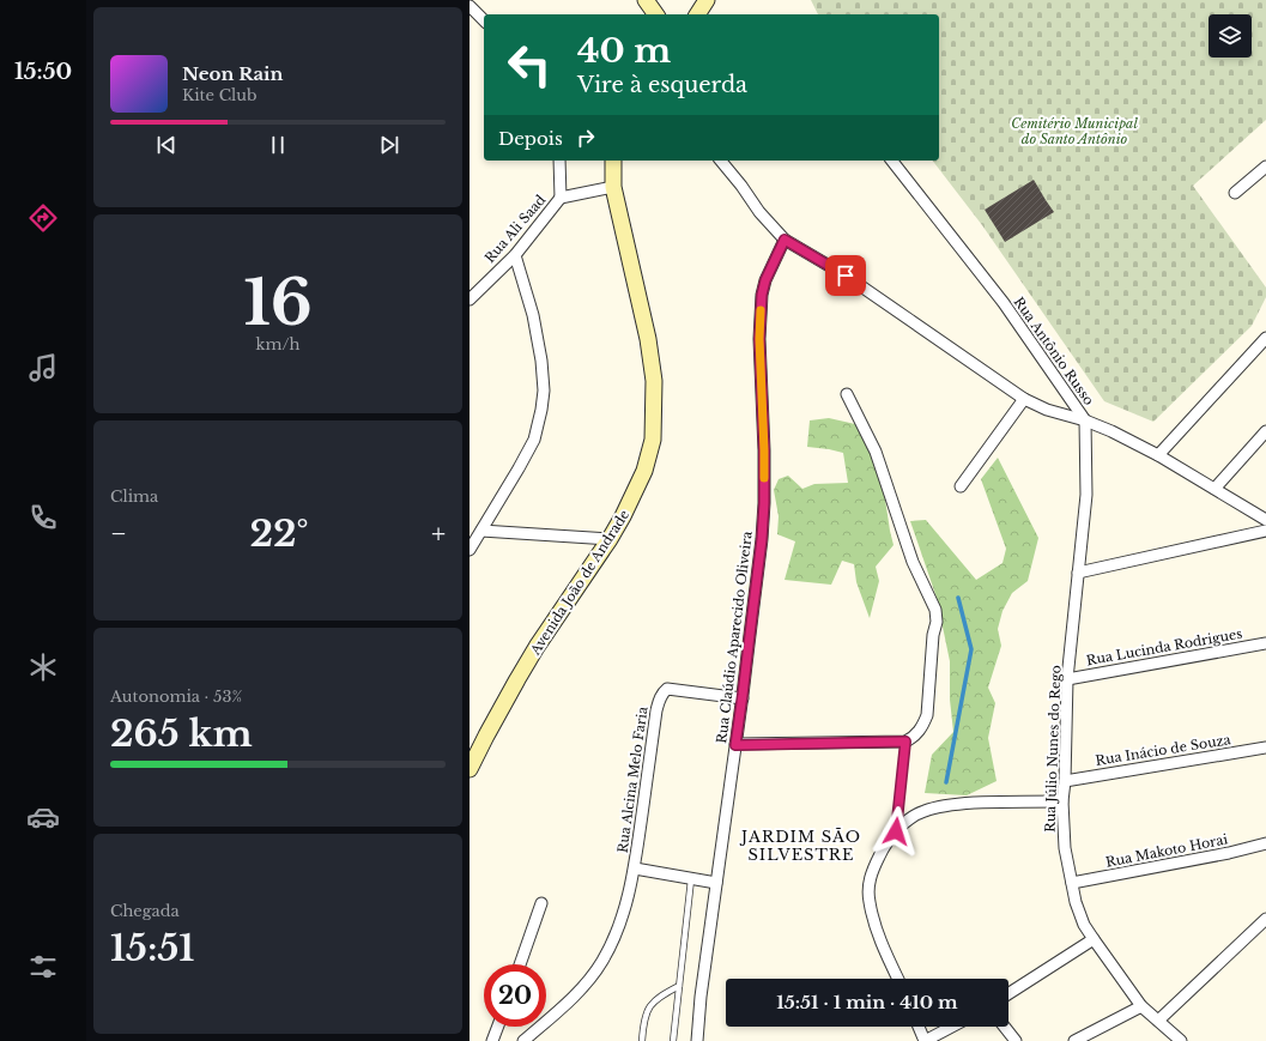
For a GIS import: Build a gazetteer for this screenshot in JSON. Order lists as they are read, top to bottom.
{
  "streets": {
    "main road": ["Avenida João de Andrade"],
    "street": [
      "Rua Ali Saad",
      "Rua Antônio Russo",
      "Rua Claúdio Aparecido Oliveira",
      "Rua Lucinda Rodrigues",
      "Rua Júlio Nunes do Rego",
      "Rua Inácio de Souza",
      "Rua Alcina Melo Faria",
      "Rua Makoto Horai"
    ]
  },
  "crossings": [
    ["Rua Antônio Russo", "Rua Júlio Nunes do Rego"],
    ["Rua Claúdio Aparecido Oliveira", "Rua Alcina Melo Faria"],
    ["Rua Lucinda Rodrigues", "Rua Júlio Nunes do Rego"],
    ["Rua Júlio Nunes do Rego", "Rua Inácio de Souza"],
    ["Rua Júlio Nunes do Rego", "Rua Makoto Horai"]
  ],
  "districts": ["JARDIM SÃO SILVESTRE"],
  "parks": ["Cemitério Municipal do Santo Antônio"],
  "page": {
    "tabs": "15:50",
    "turn": ["40 m", "Vire à esquerda"],
    "song": ["Neon Rain", "Kite Club"],
    "then": "Depois",
    "tile": [
      ["16", "km/h"],
      "Clima",
      ["Autonomia · 53%", "265 km"],
      ["Chegada", "15:51"]
    ],
    "heat": ["−", "22°", "+"],
    "limit": "20",
    "trip": "15:51 · 1 min · 410 m"
  }
}
